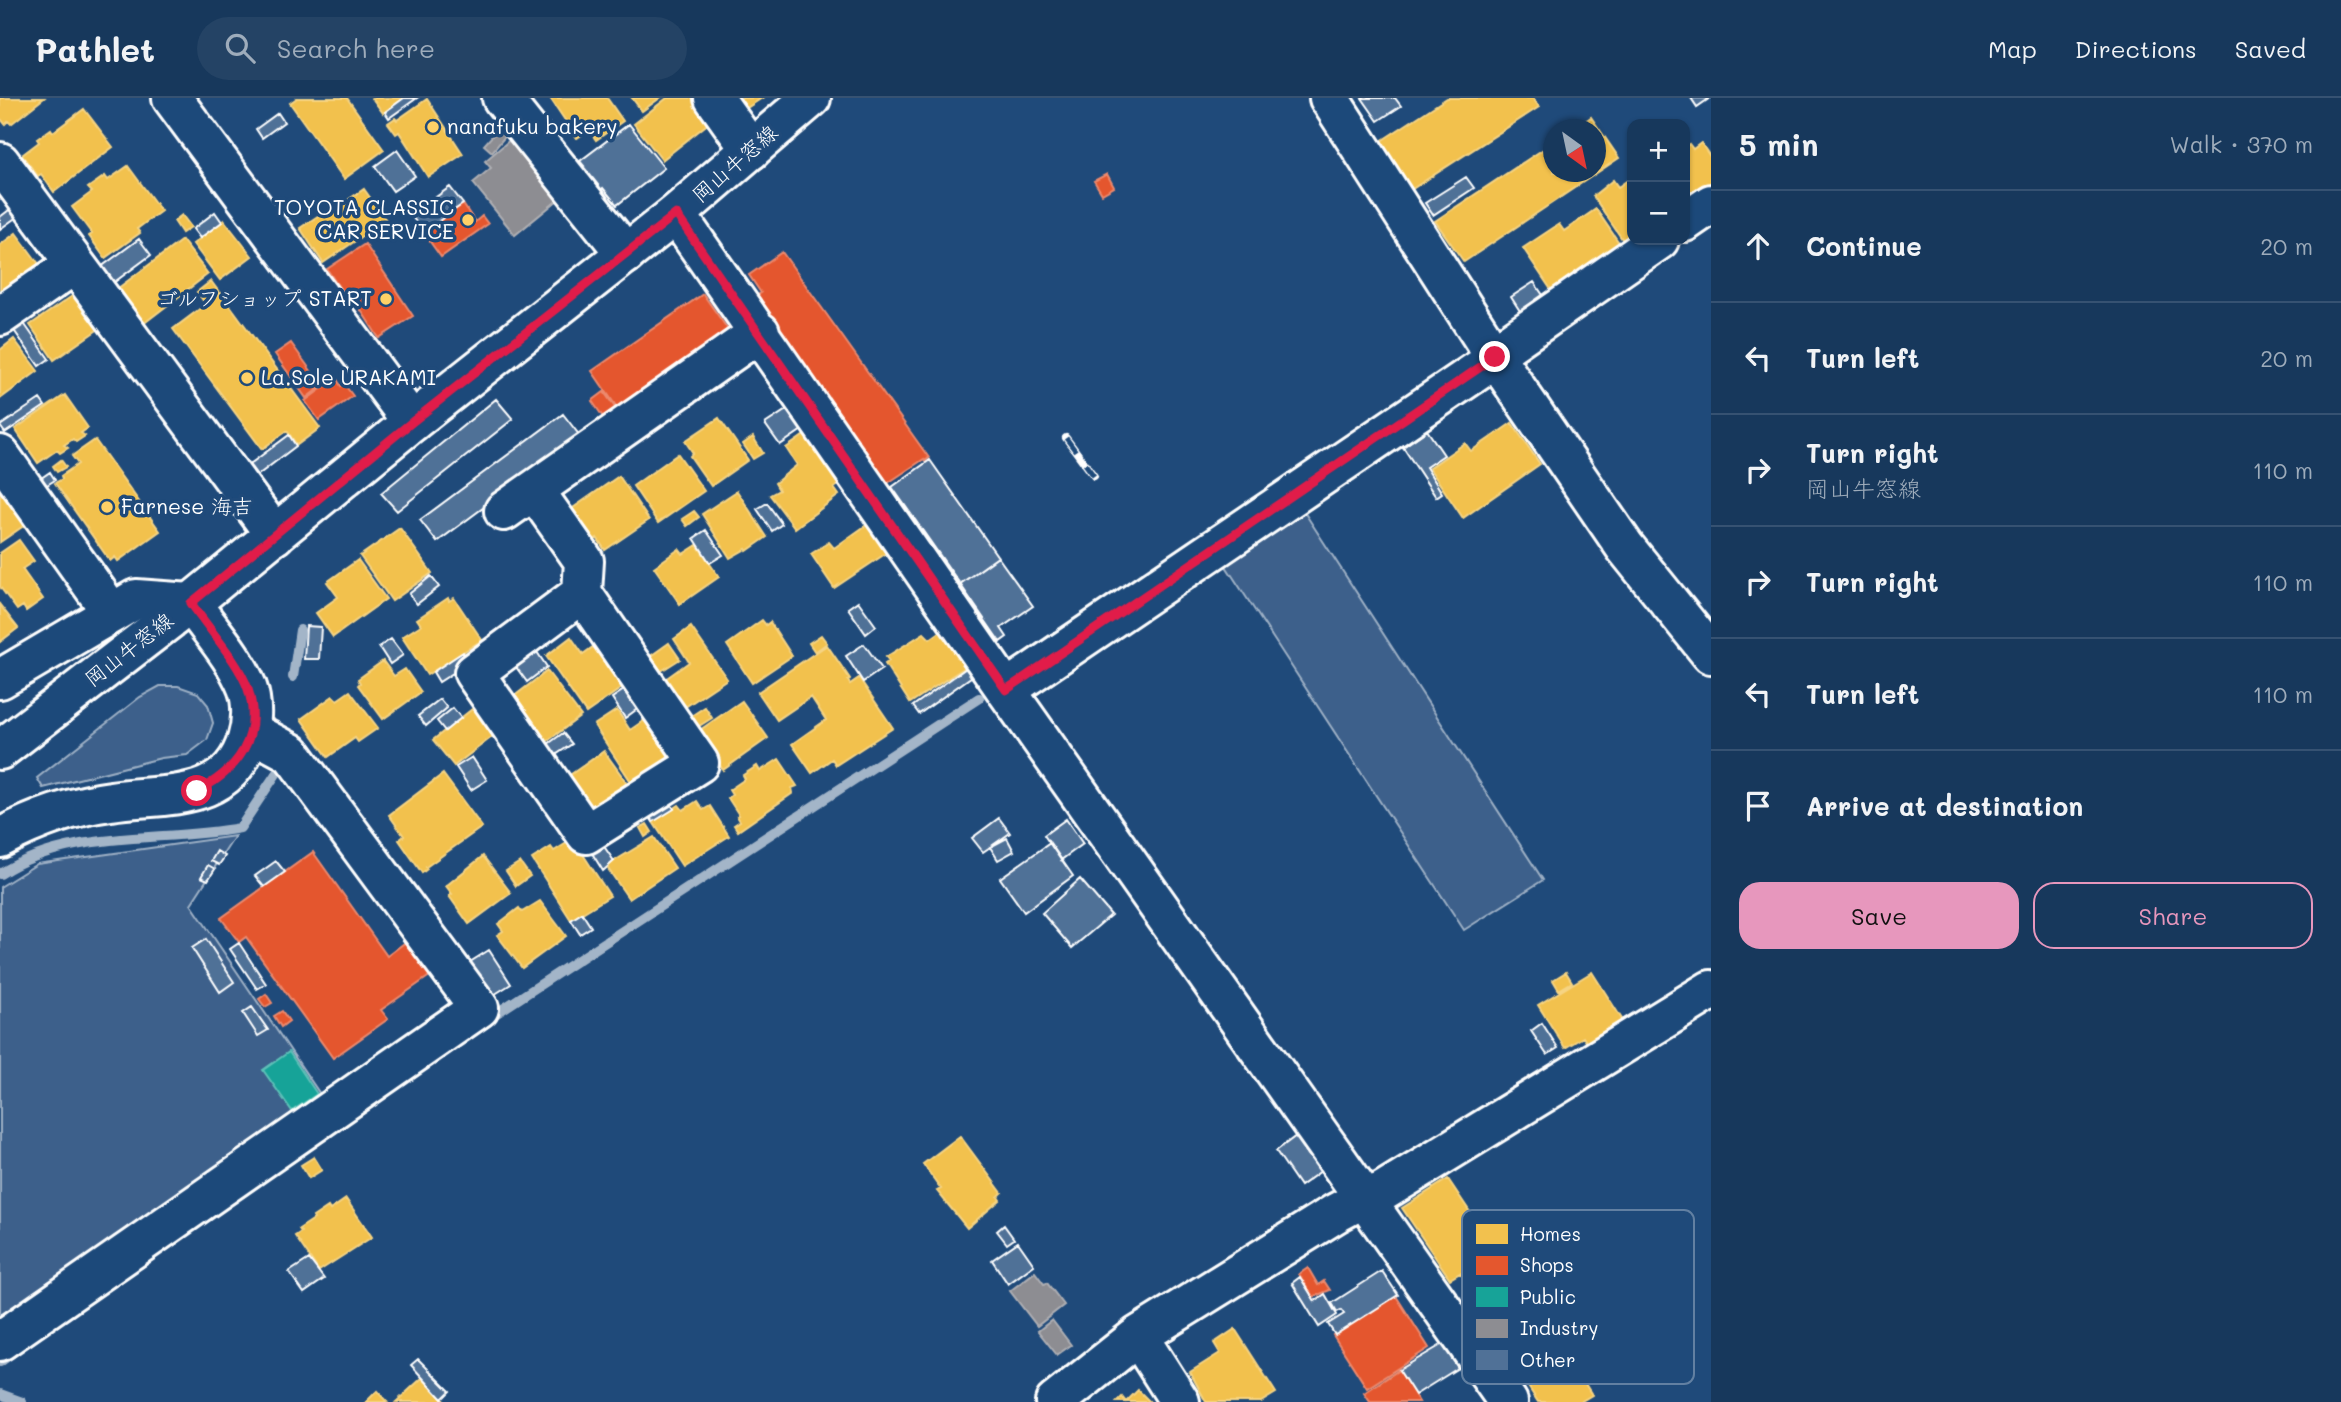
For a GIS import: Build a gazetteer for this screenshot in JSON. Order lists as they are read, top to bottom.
{
  "streets": {
    "street": ["岡山牛窓線"]
  },
  "places": [
    "nanafuku bakery",
    "TOYOTA CLASSIC CAR SERVICE",
    "ゴルフショップ START",
    "La.Sole URAKAMI",
    "Farnese 海吉"
  ],
  "legend": [
    "Homes",
    "Shops",
    "Public",
    "Industry",
    "Other"
  ],
  "north": "bottom right",
  "page": {
    "header": "Pathlet",
    "search": "Search here",
    "nav": ["Map", "Directions", "Saved"],
    "heading": ["5 min", "Walk · 370 m"],
    "map_buttons": ["+", "−"],
    "list": [
      ["Continue", "20 m"],
      ["Turn left", "20 m"],
      ["Turn right", "岡山牛窓線", "110 m"],
      ["Turn right", "110 m"],
      ["Turn left", "110 m"],
      "Arrive at destination"
    ],
    "buttons": ["Save", "Share"]
  }
}
